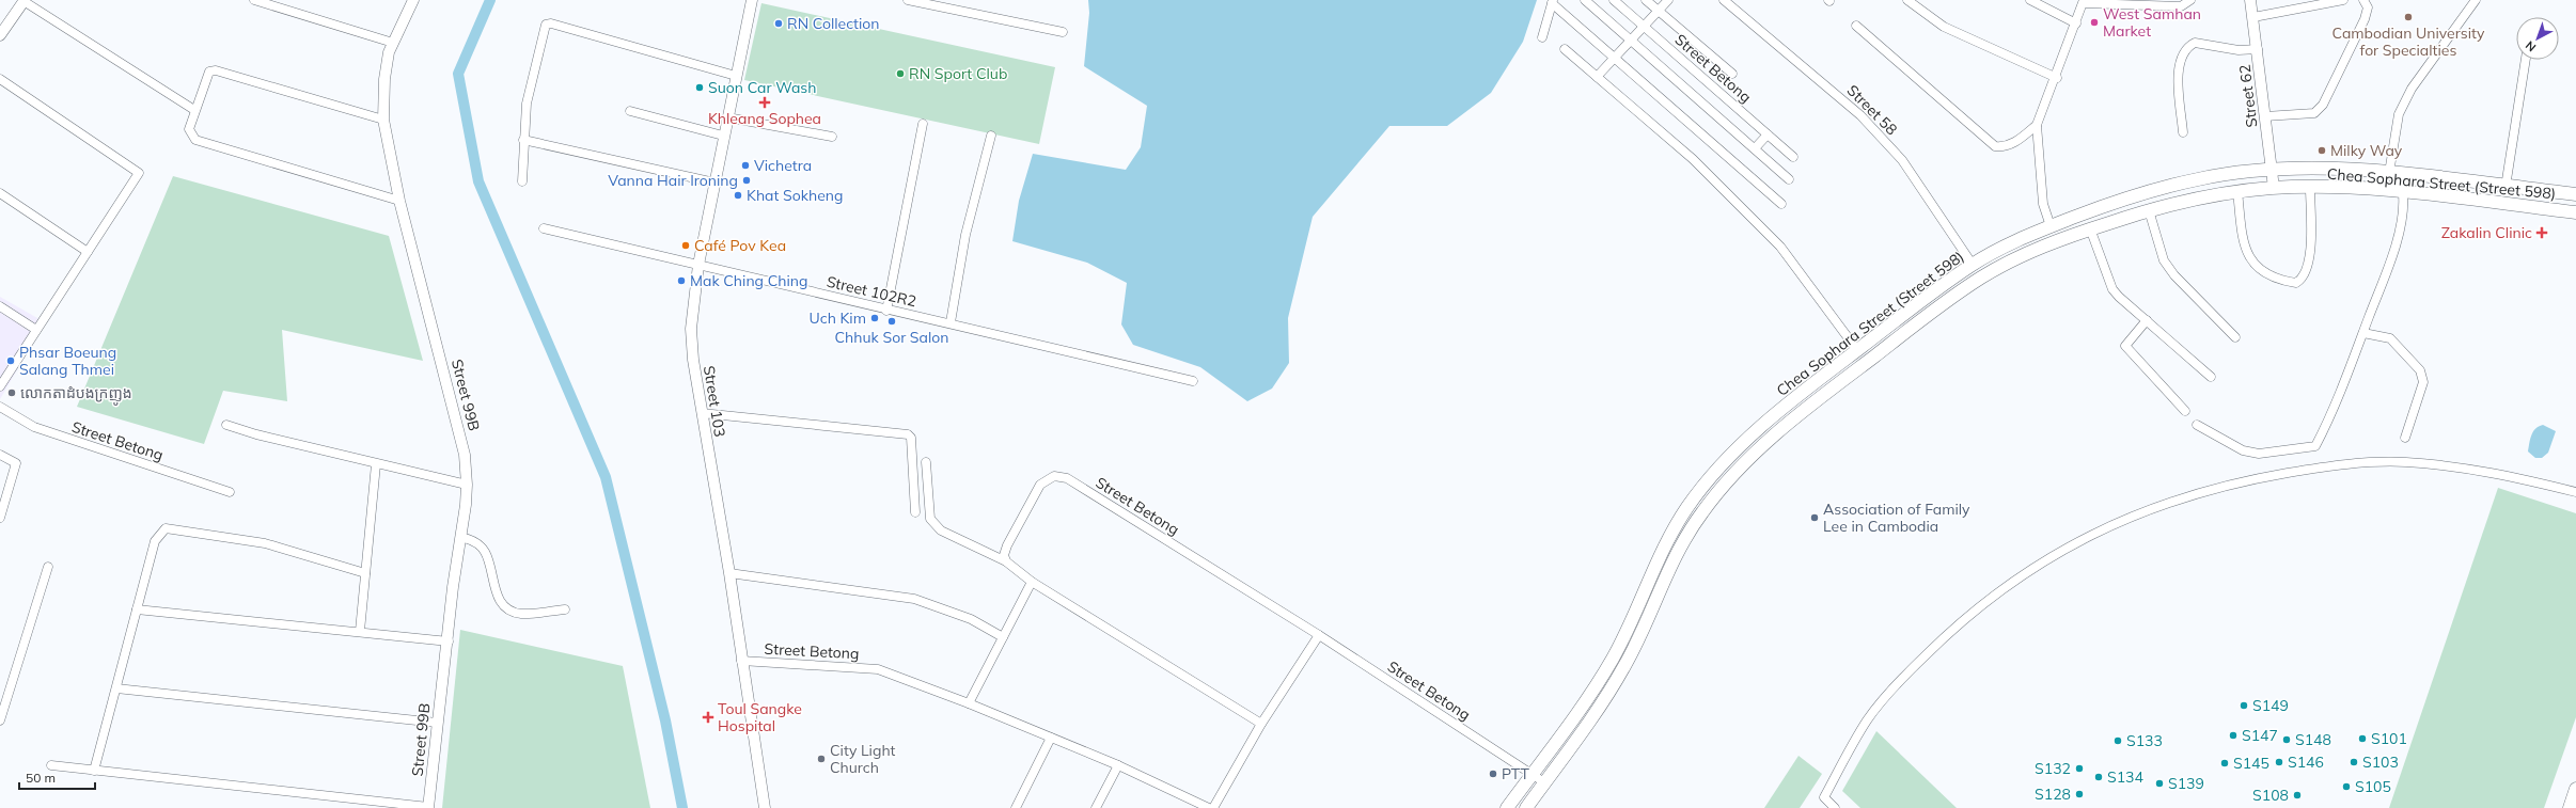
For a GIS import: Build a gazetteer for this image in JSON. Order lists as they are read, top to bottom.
{
  "streets": {
    "main road": ["Chea Sophara Street (Street 598)"],
    "street": [
      "Street Betong",
      "Street 62",
      "Street 58",
      "Street 102R2",
      "Street 99B",
      "Street 103"
    ]
  },
  "crossings": [
    ["Street Betong", "Chea Sophara Street (Street 598)"],
    ["Street Betong", "Street 103"],
    ["Street 62", "Chea Sophara Street (Street 598)"],
    ["Street 58", "Chea Sophara Street (Street 598)"],
    ["Street 102R2", "Street 103"]
  ],
  "places": {
    "other": [
      "Cambodian University for Specialties",
      "West Samhan Market",
      "RN Collection",
      "RN Sport Club",
      "Suon Car Wash",
      "Milky Way",
      "Vichetra",
      "Vanna Hair Ironing",
      "Khat Sokheng",
      "Café Pov Kea",
      "Mak Ching Ching",
      "Uch Kim",
      "Chhuk Sor Salon",
      "Phsar Boeung Salang Thmei",
      "លោកតាដំបងក្រញូង",
      "Association of Family Lee in Cambodia",
      "S149",
      "S147",
      "S101",
      "S148",
      "S133",
      "City Light Church",
      "S146",
      "S103",
      "S145",
      "S132",
      "PTT",
      "S134",
      "S139",
      "S105",
      "S128",
      "S108"
    ],
    "health": ["Khleang Sophea", "Zakalin Clinic", "Toul Sangke Hospital"]
  },
  "scale_bar": "50 m",
  "north": "bottom left"
}
